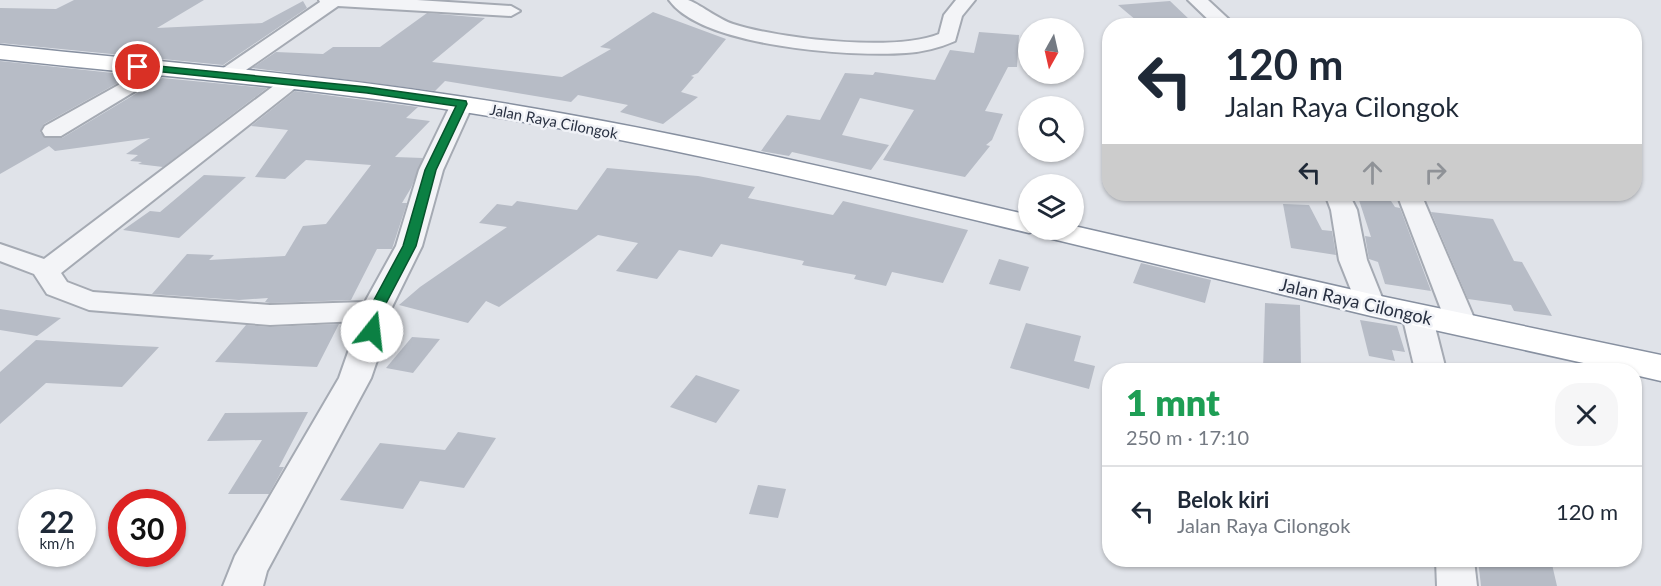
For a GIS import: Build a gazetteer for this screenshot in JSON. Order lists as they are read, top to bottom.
{
  "streets": {
    "highway": ["Jalan Raya Cilongok"]
  },
  "north": "bottom",
  "page": {
    "turn": ["120 m", "Jalan Raya Cilongok"],
    "heading": ["1 mnt", "250 m · 17:10"],
    "list": [
      {
        "name": "Belok kiri",
        "note": "Jalan Raya Cilongok",
        "value": "120 m"
      }
    ],
    "speed": "22 km/h",
    "limit": "30"
  }
}
